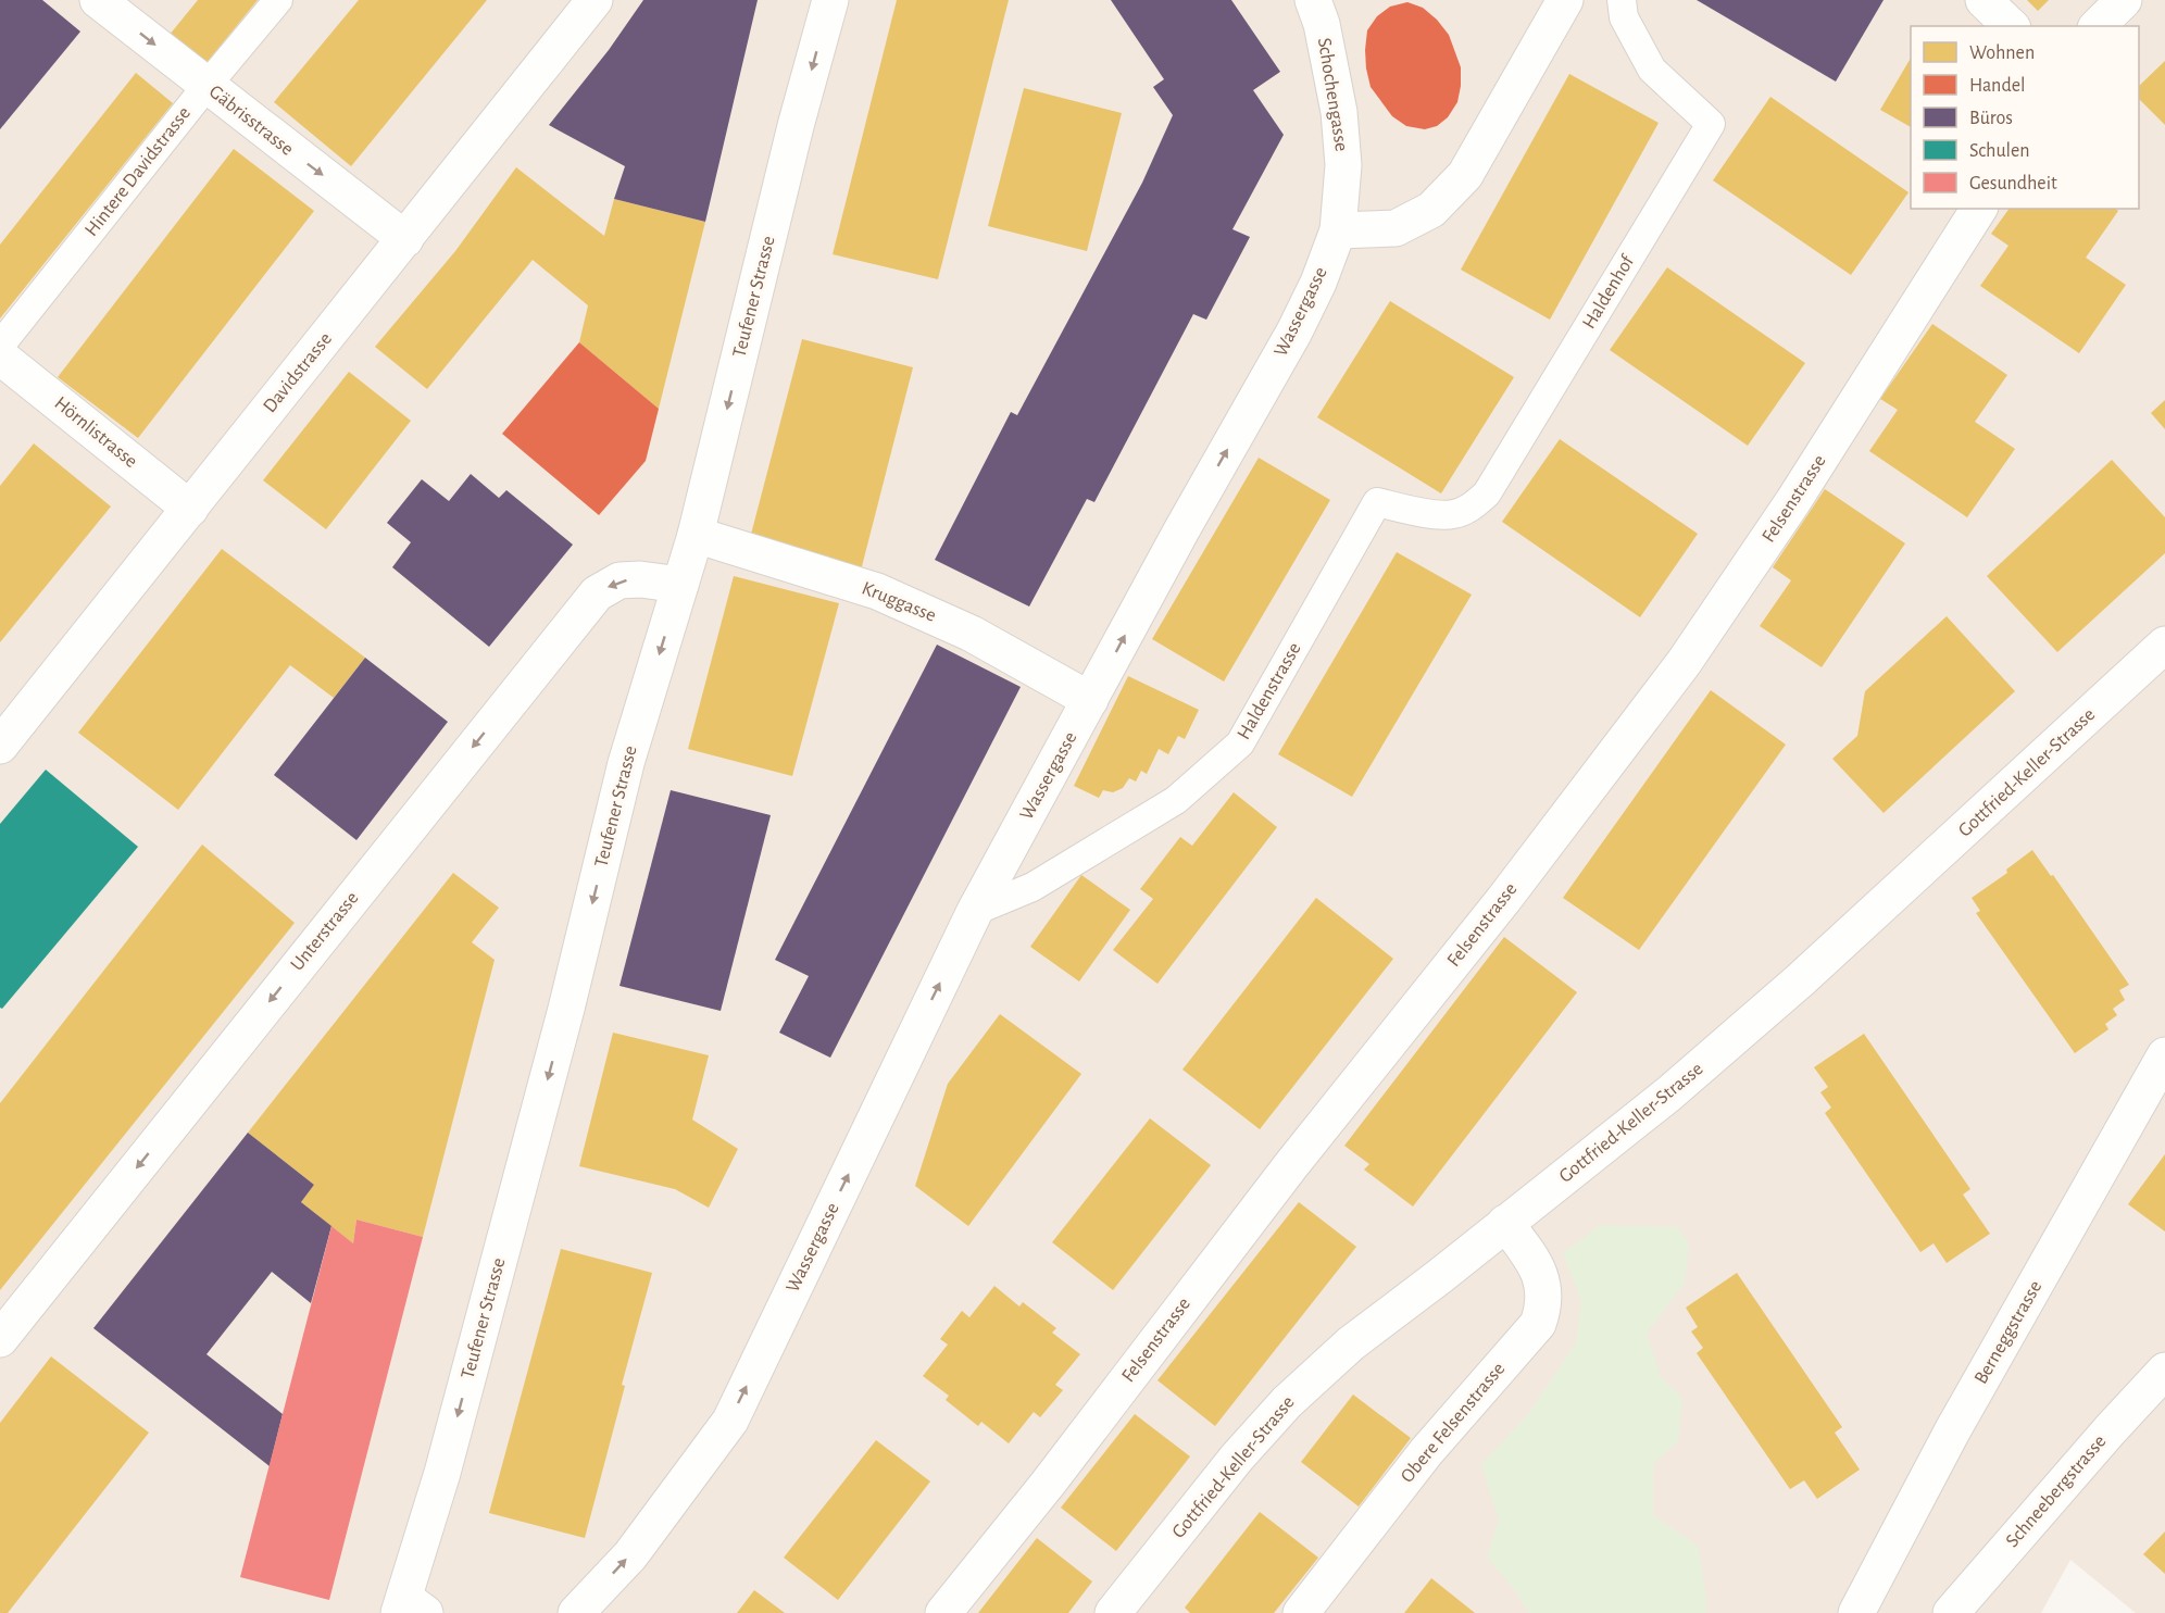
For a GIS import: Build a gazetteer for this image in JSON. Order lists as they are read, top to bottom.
{
  "streets": {
    "street": [
      "Schochengasse",
      "Gäbrisstrasse",
      "Teufener Strasse",
      "Wassergasse",
      "Davidstrasse",
      "Hörnlistrasse",
      "Felsenstrasse",
      "Kruggasse",
      "Gottfried-Keller-Strasse",
      "Unterstrasse",
      "Berneggstrasse",
      "Obere Felsenstrasse",
      "Schneebergstrasse"
    ],
    "lane": ["Hintere Davidstrasse", "Haldenhof", "Haldenstrasse"]
  },
  "crossings": [
    ["Schochengasse", "Wassergasse"],
    ["Gäbrisstrasse", "Hintere Davidstrasse"],
    ["Gäbrisstrasse", "Davidstrasse"],
    ["Haldenhof", "Haldenstrasse"],
    ["Teufener Strasse", "Kruggasse"],
    ["Teufener Strasse", "Unterstrasse"],
    ["Wassergasse", "Kruggasse"],
    ["Wassergasse", "Haldenstrasse"],
    ["Davidstrasse", "Hörnlistrasse"],
    ["Gottfried-Keller-Strasse", "Obere Felsenstrasse"]
  ],
  "one_way": [
    "Gäbrisstrasse",
    "Teufener Strasse",
    "Wassergasse",
    "Unterstrasse"
  ],
  "legend": [
    "Wohnen",
    "Handel",
    "Büros",
    "Schulen",
    "Gesundheit"
  ]
}
